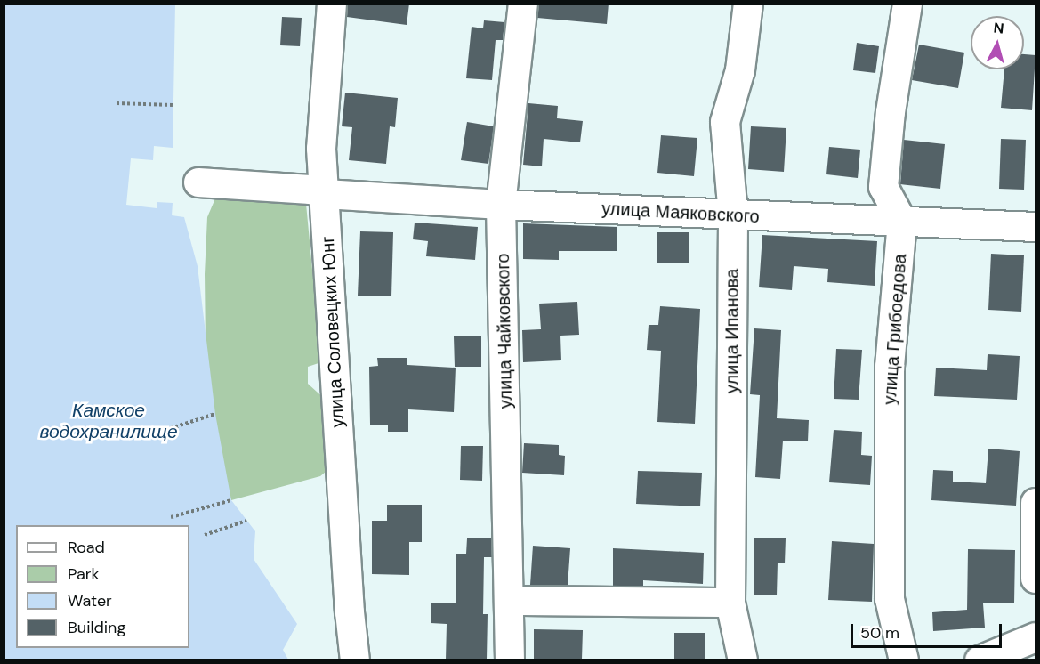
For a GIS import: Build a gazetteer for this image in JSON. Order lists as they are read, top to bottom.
{
  "streets": {
    "street": [
      "улица Маяковского",
      "улица Грибоедова",
      "улица Чайковского",
      "улица Ипанова",
      "улица Соловецких Юнг"
    ]
  },
  "crossings": [
    ["улица Маяковского", "улица Грибоедова"],
    ["улица Маяковского", "улица Чайковского"],
    ["улица Маяковского", "улица Ипанова"],
    ["улица Маяковского", "улица Соловецких Юнг"]
  ],
  "water": ["Камское водохранилище"],
  "legend": [
    "Road",
    "Park",
    "Water",
    "Building"
  ],
  "scale_bar": "50 m",
  "north": "top"
}
